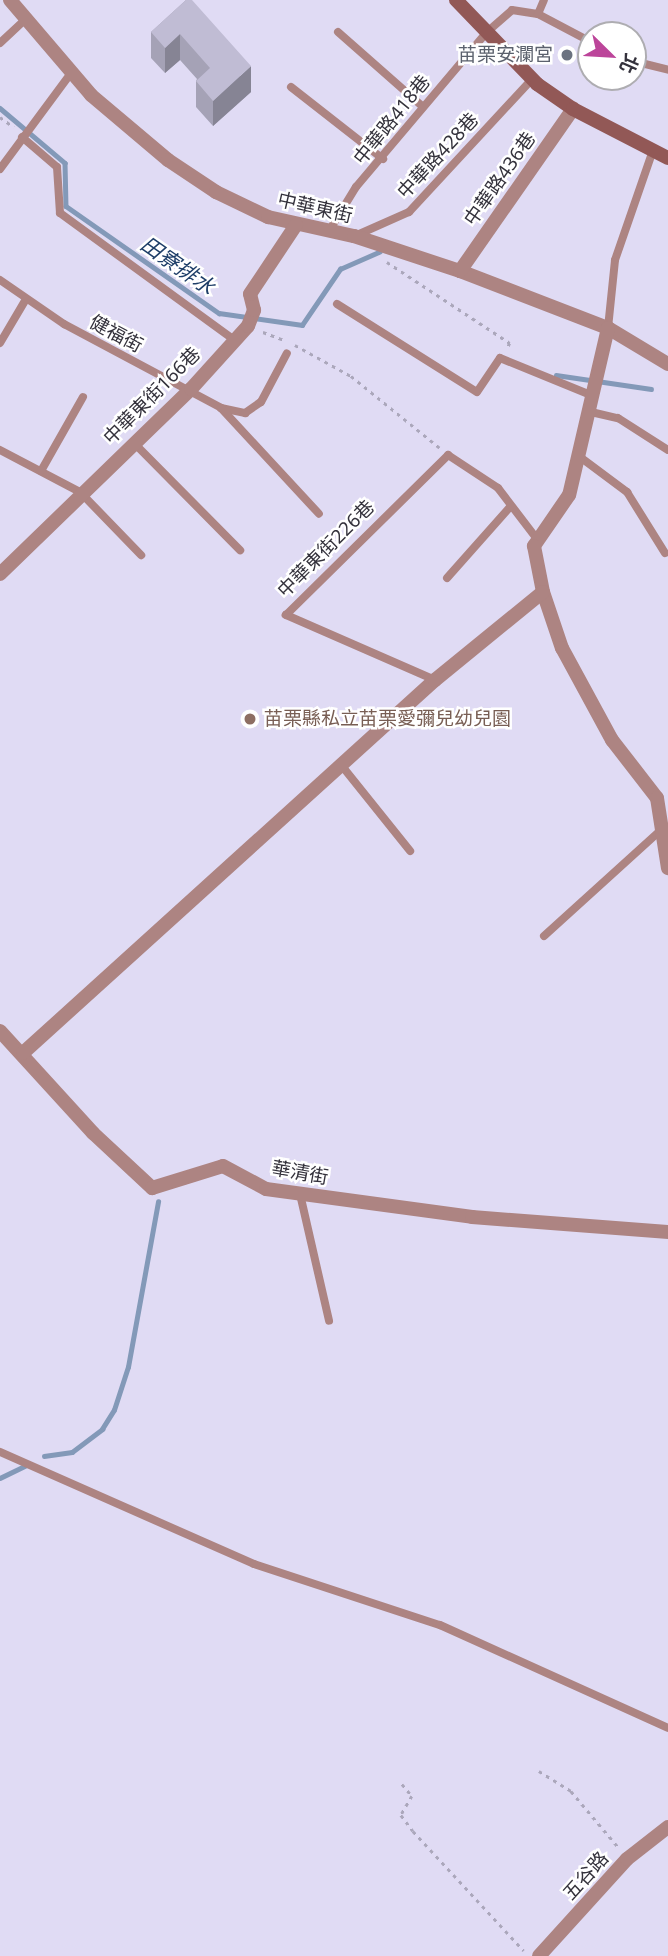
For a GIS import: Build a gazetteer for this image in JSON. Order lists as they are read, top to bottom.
{
  "streets": {
    "street": [
      "中華路436巷",
      "中華東街",
      "中華東街166巷",
      "華清街",
      "五谷路"
    ],
    "lane": [
      "中華路418巷",
      "中華路428巷",
      "健福街",
      "中華東街226巷"
    ]
  },
  "crossings": [
    ["中華路418巷", "中華東街"],
    ["中華路428巷", "中華東街"],
    ["中華路436巷", "中華東街"],
    ["中華東街", "中華東街166巷"],
    ["健福街", "中華東街166巷"]
  ],
  "water": ["田寮排水"],
  "places": ["苗栗安瀾宮", "苗栗縣私立苗栗愛彌兒幼兒園"],
  "north": "bottom right"
}
